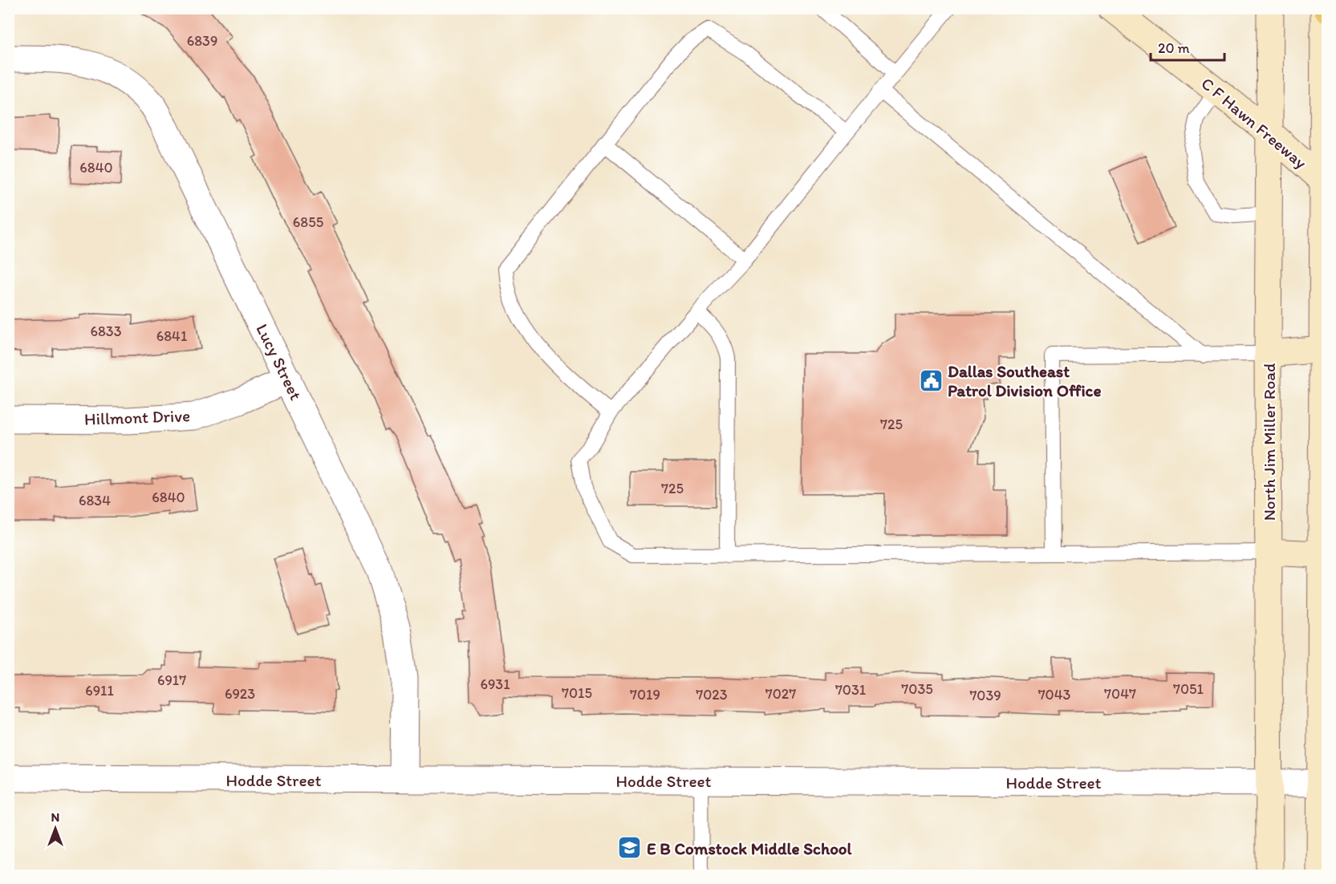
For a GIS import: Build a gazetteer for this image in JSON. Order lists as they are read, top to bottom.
{
  "streets": {
    "main road": ["C F Hawn Freeway", "North Jim Miller Road"],
    "street": ["Lucy Street", "Hillmont Drive", "Hodde Street"]
  },
  "crossings": [
    ["C F Hawn Freeway", "North Jim Miller Road"],
    ["Lucy Street", "Hillmont Drive"],
    ["Lucy Street", "Hodde Street"],
    ["North Jim Miller Road", "Hodde Street"]
  ],
  "places": {
    "public building": ["Dallas Southeast Patrol Division Office"],
    "school or university": ["E B Comstock Middle School"]
  },
  "house_numbers": [
    "6839",
    "6840",
    "6855",
    "6833",
    "6841",
    "725",
    "725",
    "6840",
    "6834",
    "6917",
    "6931",
    "7035",
    "7051",
    "7031",
    "6911",
    "7015",
    "6923",
    "7027",
    "7047",
    "7019",
    "7023",
    "7043",
    "7039"
  ],
  "scale_bar": "20 m",
  "north": "top"
}
